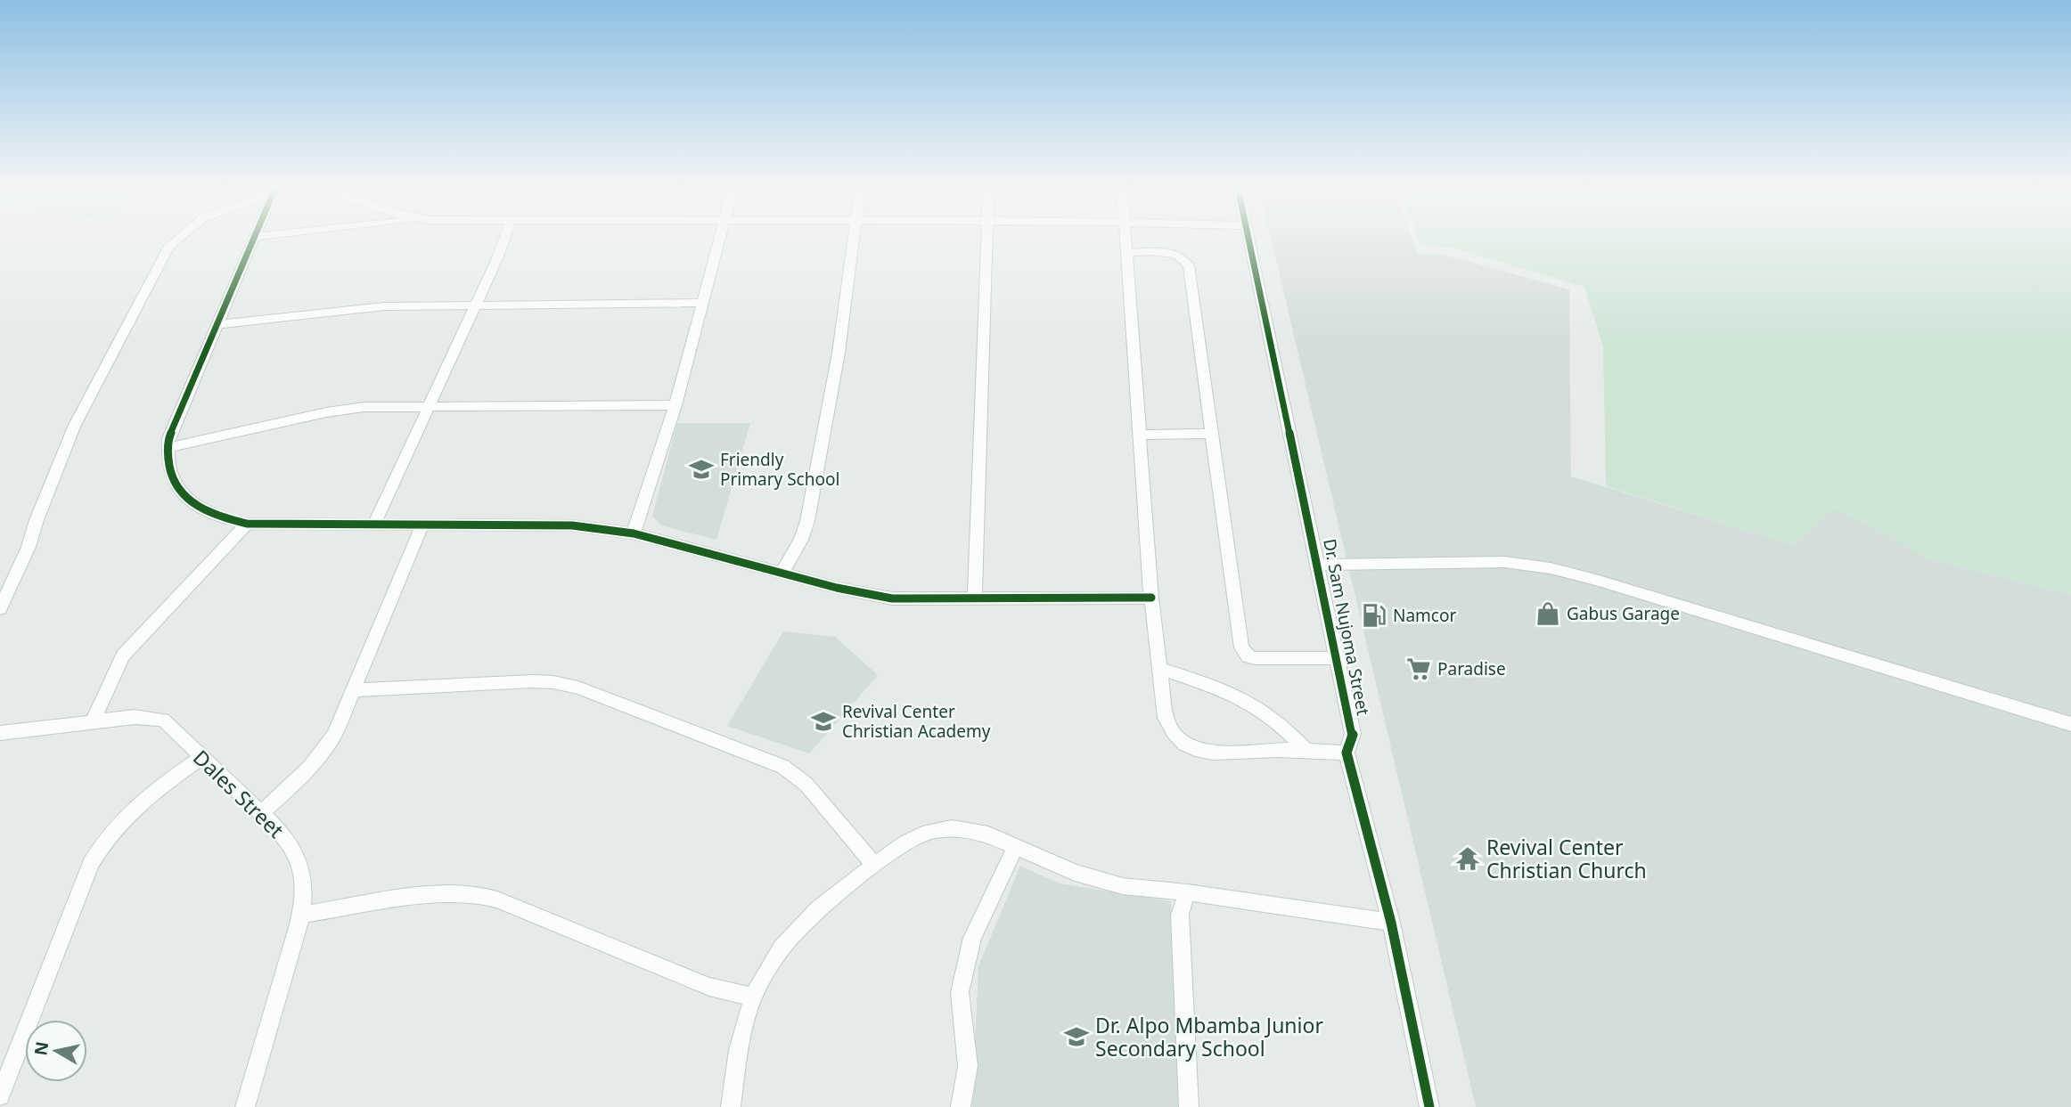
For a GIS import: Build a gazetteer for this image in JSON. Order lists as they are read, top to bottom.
{
  "streets": {
    "street": ["Dr. Sam Nujoma Street", "Dales Street"]
  },
  "places": {
    "school or university": ["Friendly Primary School", "Revival Center Christian Academy", "Dr. Alpo Mbamba Junior Secondary School"],
    "shop": ["Gabus Garage"],
    "fuel station": ["Namcor"],
    "supermarket": ["Paradise"],
    "temple": ["Revival Center Christian Church"]
  },
  "north": "left"
}
